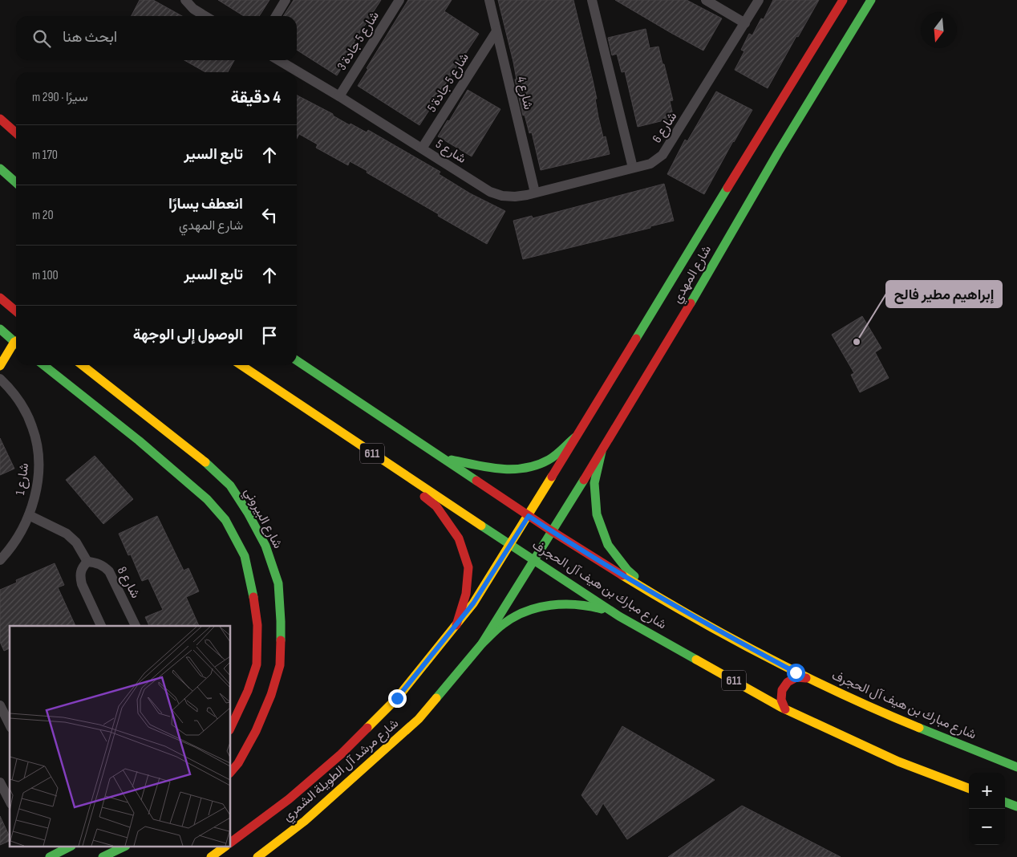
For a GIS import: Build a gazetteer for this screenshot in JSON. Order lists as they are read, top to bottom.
{
  "streets": {
    "main road": [
      "شارع المهدي",
      "611",
      "شارع البيروني",
      "شارع مبارك بن هيف آل الحجرف",
      "شارع مرشد آل الطويلة الشمري"
    ],
    "street": [
      "شارع 5 جادة 3",
      "شارع 5 جادة 5",
      "شارع 4",
      "شارع 6",
      "شارع 5",
      "شارع 1",
      "شارع 8"
    ]
  },
  "crossings": [
    ["شارع 5 جادة 3", "شارع 5"],
    ["شارع 5 جادة 5", "شارع 4"],
    ["شارع 5 جادة 5", "شارع 5"],
    ["شارع 4", "شارع 5"],
    ["شارع 6", "شارع 5"],
    ["شارع المهدي", "شارع مبارك بن هيف آل الحجرف"],
    ["شارع المهدي", "شارع مرشد آل الطويلة الشمري"],
    ["شارع مبارك بن هيف آل الحجرف", "شارع مرشد آل الطويلة الشمري"]
  ],
  "places": ["إبراهيم مطير فالح"],
  "north": "bottom",
  "page": {
    "search": "ابحث هنا",
    "heading": ["4 دقيقة", "سيرًا · 290 m"],
    "list": [
      ["تابع السير", "170 m"],
      ["انعطف يسارًا", "شارع المهدي", "20 m"],
      ["تابع السير", "100 m"],
      "الوصول إلى الوجهة"
    ],
    "map_buttons": ["+", "−"]
  }
}
